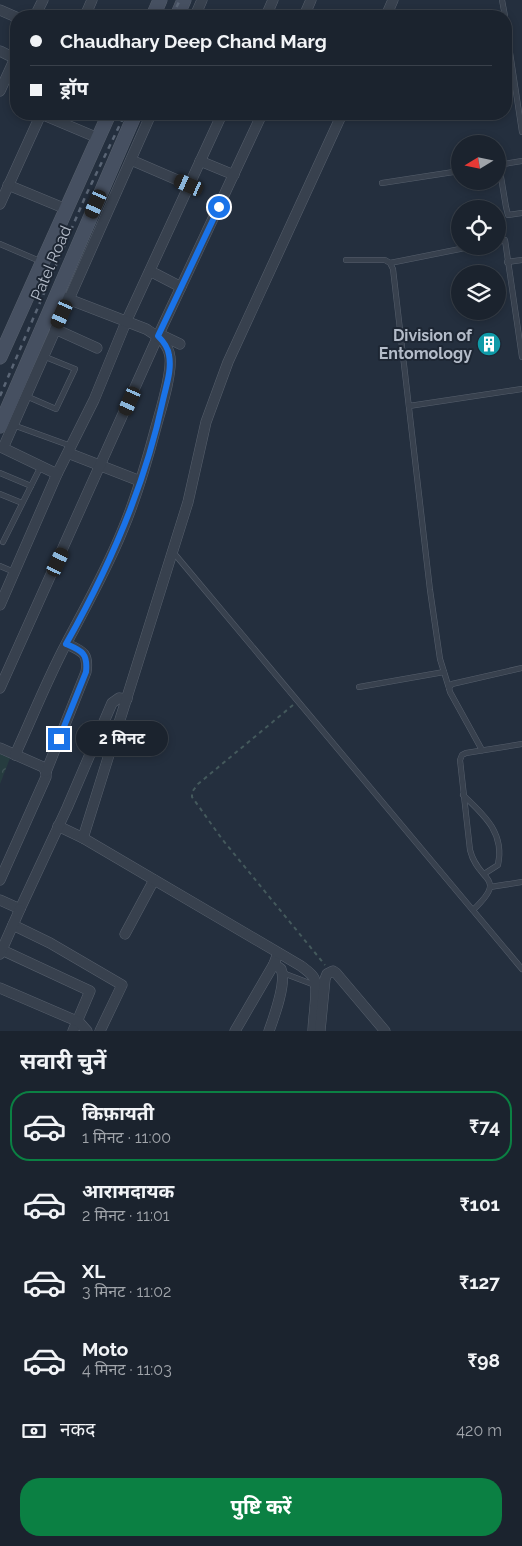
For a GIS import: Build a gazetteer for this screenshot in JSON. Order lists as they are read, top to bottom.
{
  "streets": {
    "main road": ["Patel Road"]
  },
  "places": {
    "building": ["Division of Entomology"]
  },
  "north": "left",
  "page": {
    "banner": ["Chaudhary Deep Chand Marg", "ड्रॉप"],
    "bubble": "2 मिनट",
    "heading": "सवारी चुनें",
    "list": [
      {
        "name": "किफ़ायती",
        "note": "1 मिनट · 11:00",
        "value": "₹74"
      },
      {
        "name": "आरामदायक",
        "note": "2 मिनट · 11:01",
        "value": "₹101"
      },
      {
        "name": "XL",
        "note": "3 मिनट · 11:02",
        "value": "₹127"
      },
      {
        "name": "Moto",
        "note": "4 मिनट · 11:03",
        "value": "₹98"
      }
    ],
    "pay": ["नकद", "420 m"],
    "buttons": "पुष्टि करें"
  }
}
